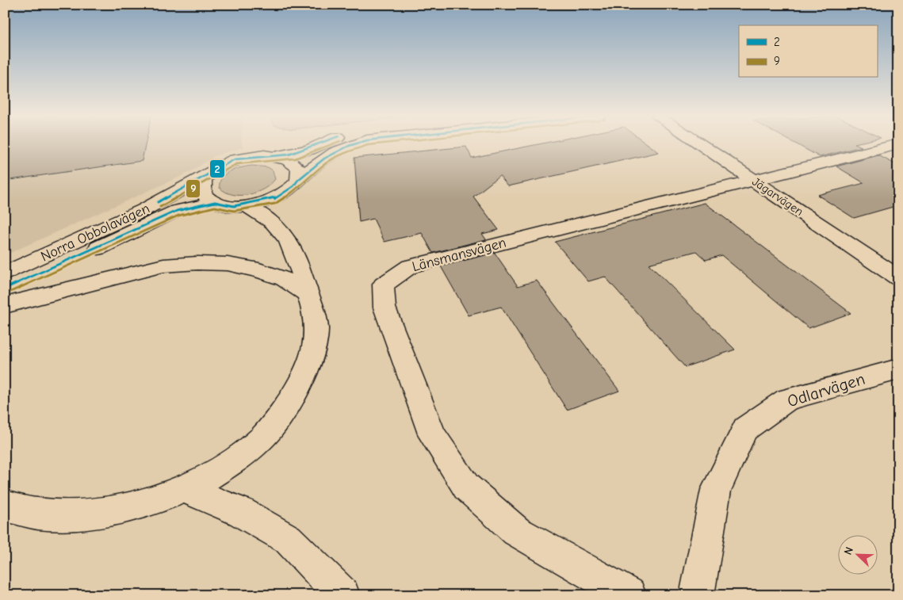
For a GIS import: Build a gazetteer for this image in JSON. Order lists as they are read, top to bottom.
{
  "streets": {
    "street": [
      "Jägarvägen",
      "Norra Obbolavägen",
      "Länsmansvägen",
      "Odlarvägen"
    ]
  },
  "crossings": [
    ["Jägarvägen", "Länsmansvägen"]
  ],
  "lines": ["transit line 2", "transit line 9"],
  "legend": ["2", "9"],
  "north": "top left"
}
